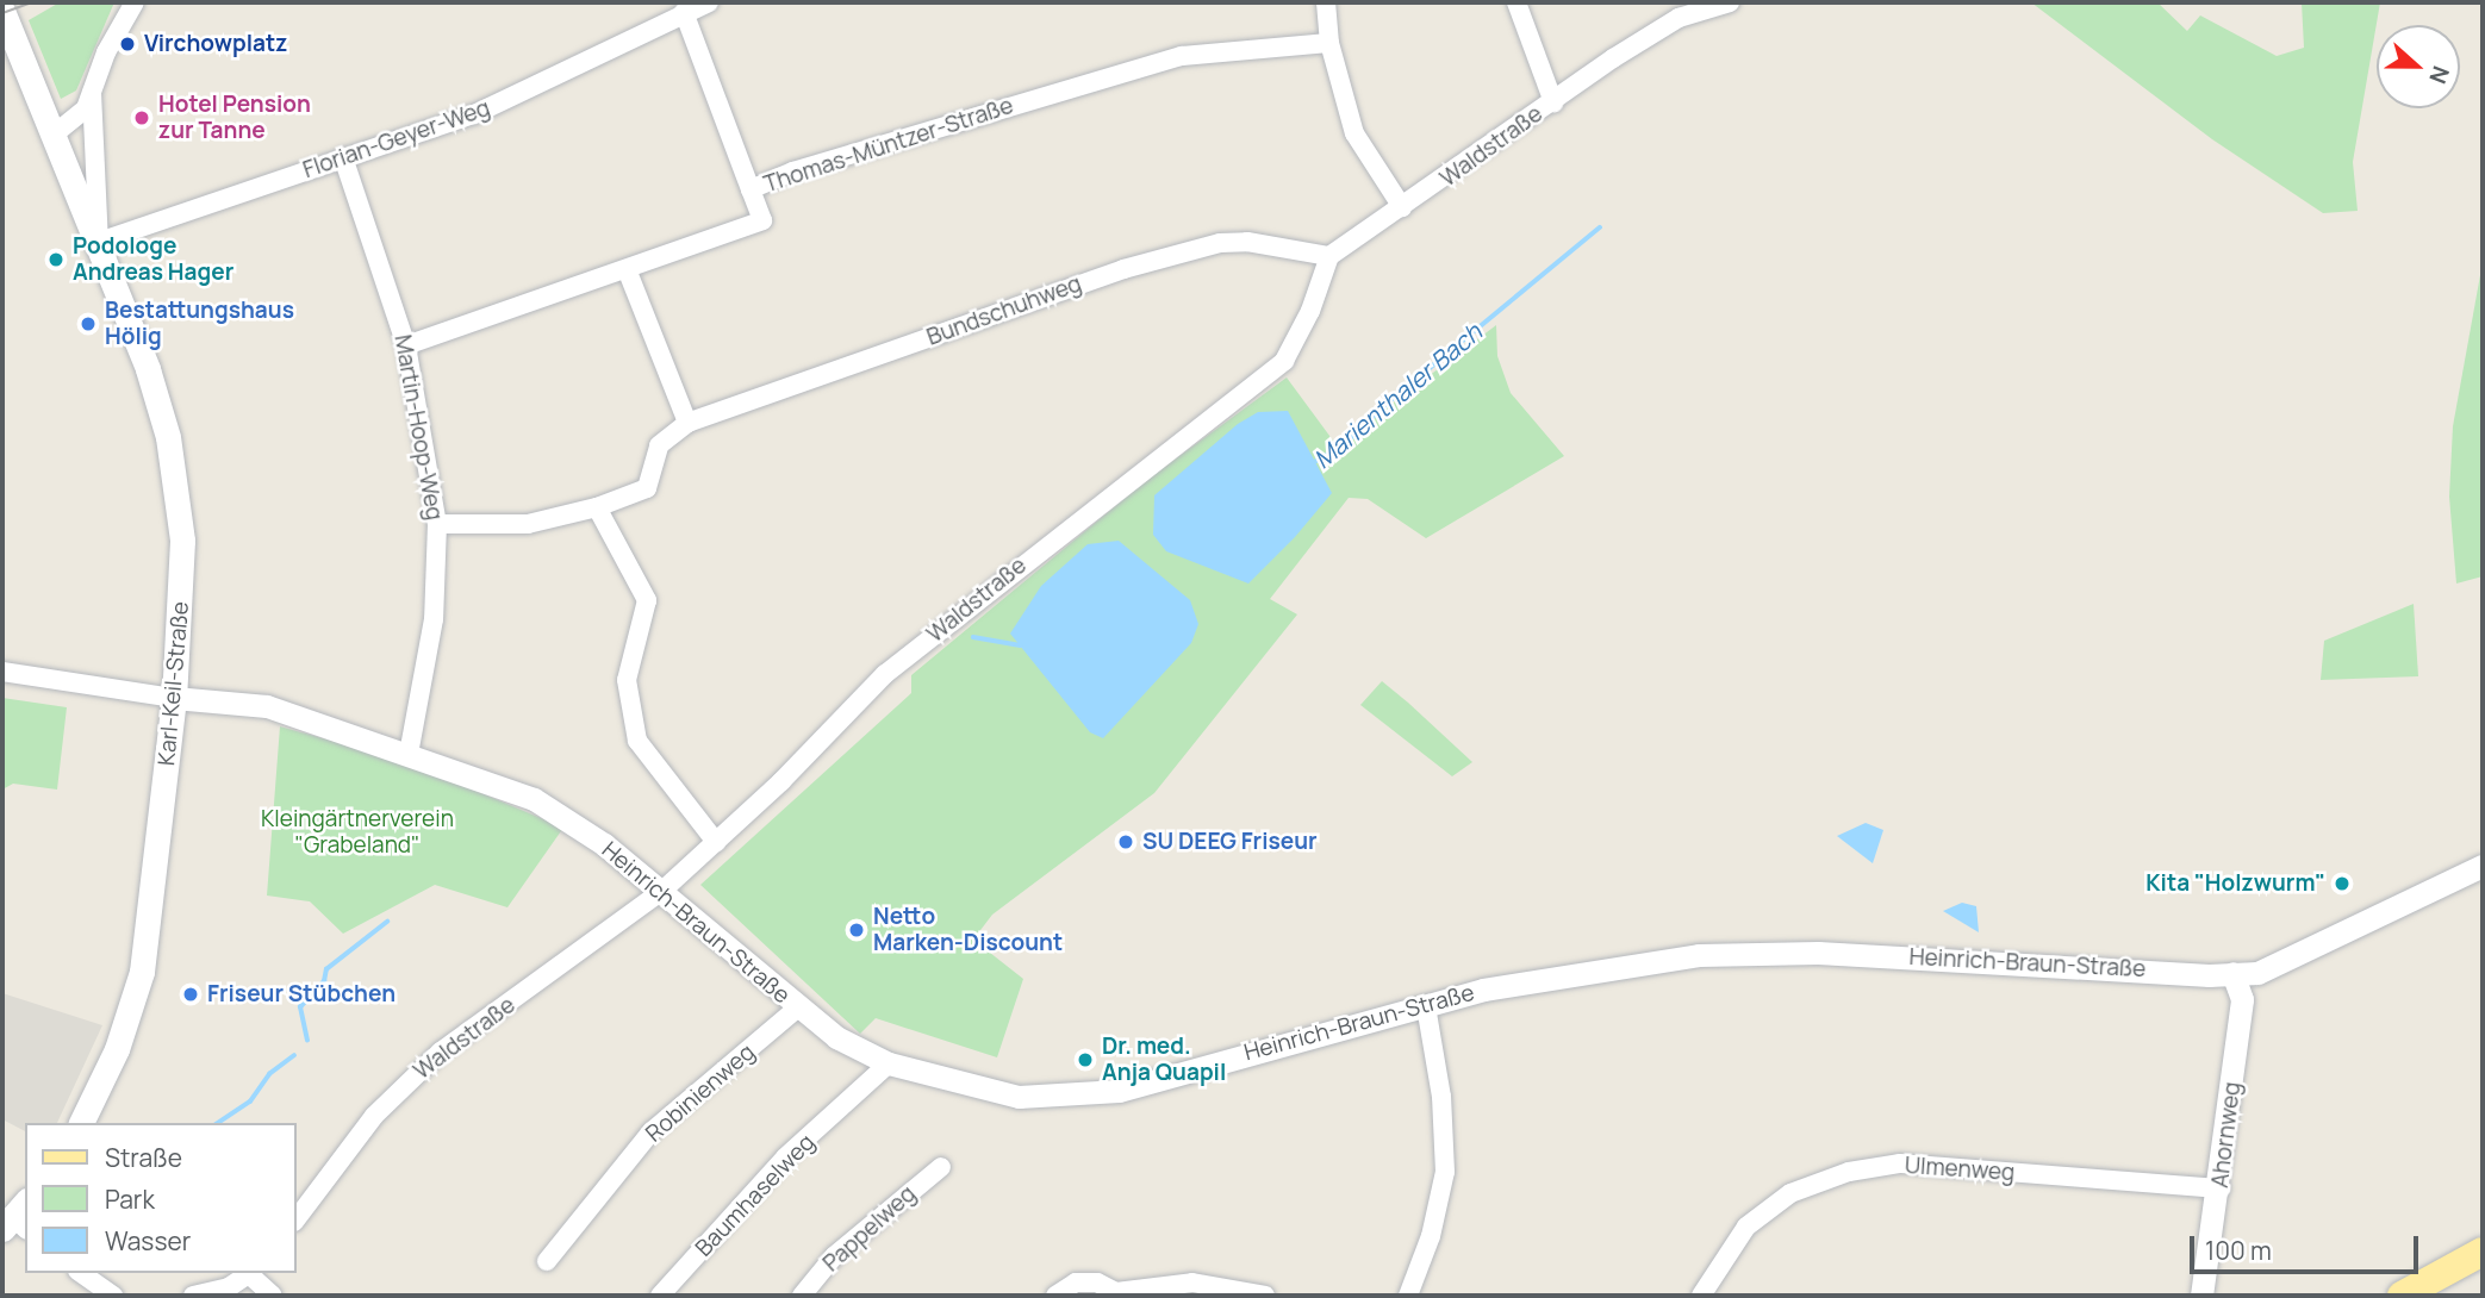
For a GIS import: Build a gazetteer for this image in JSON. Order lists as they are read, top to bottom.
{
  "streets": {
    "main road": ["Karl-Keil-Straße"],
    "street": [
      "Florian-Geyer-Weg",
      "Thomas-Müntzer-Straße",
      "Waldstraße",
      "Bundschuhweg",
      "Martin-Hoop-Weg",
      "Heinrich-Braun-Straße",
      "Robinienweg",
      "Ahornweg",
      "Ulmenweg",
      "Baumhaselweg",
      "Pappelweg"
    ]
  },
  "crossings": [
    ["Florian-Geyer-Weg", "Martin-Hoop-Weg"],
    ["Florian-Geyer-Weg", "Karl-Keil-Straße"],
    ["Thomas-Müntzer-Straße", "Martin-Hoop-Weg"],
    ["Waldstraße", "Bundschuhweg"],
    ["Waldstraße", "Heinrich-Braun-Straße"],
    ["Bundschuhweg", "Martin-Hoop-Weg"],
    ["Martin-Hoop-Weg", "Heinrich-Braun-Straße"],
    ["Karl-Keil-Straße", "Heinrich-Braun-Straße"],
    ["Heinrich-Braun-Straße", "Robinienweg"],
    ["Heinrich-Braun-Straße", "Ahornweg"],
    ["Heinrich-Braun-Straße", "Baumhaselweg"],
    ["Ahornweg", "Ulmenweg"]
  ],
  "water": ["Marienthaler Bach"],
  "parks": ["Kleingärtnerverein \"Grabeland\""],
  "places": [
    "Virchowplatz",
    "Hotel Pension zur Tanne",
    "Podologe Andreas Hager",
    "Bestattungshaus Hölig",
    "SU DEEG Friseur",
    "Kita \"Holzwurm\"",
    "Netto Marken-Discount",
    "Friseur Stübchen",
    "Dr. med. Anja Quapil"
  ],
  "legend": ["Straße", "Park", "Wasser"],
  "scale_bar": "100 m",
  "north": "right"
}
